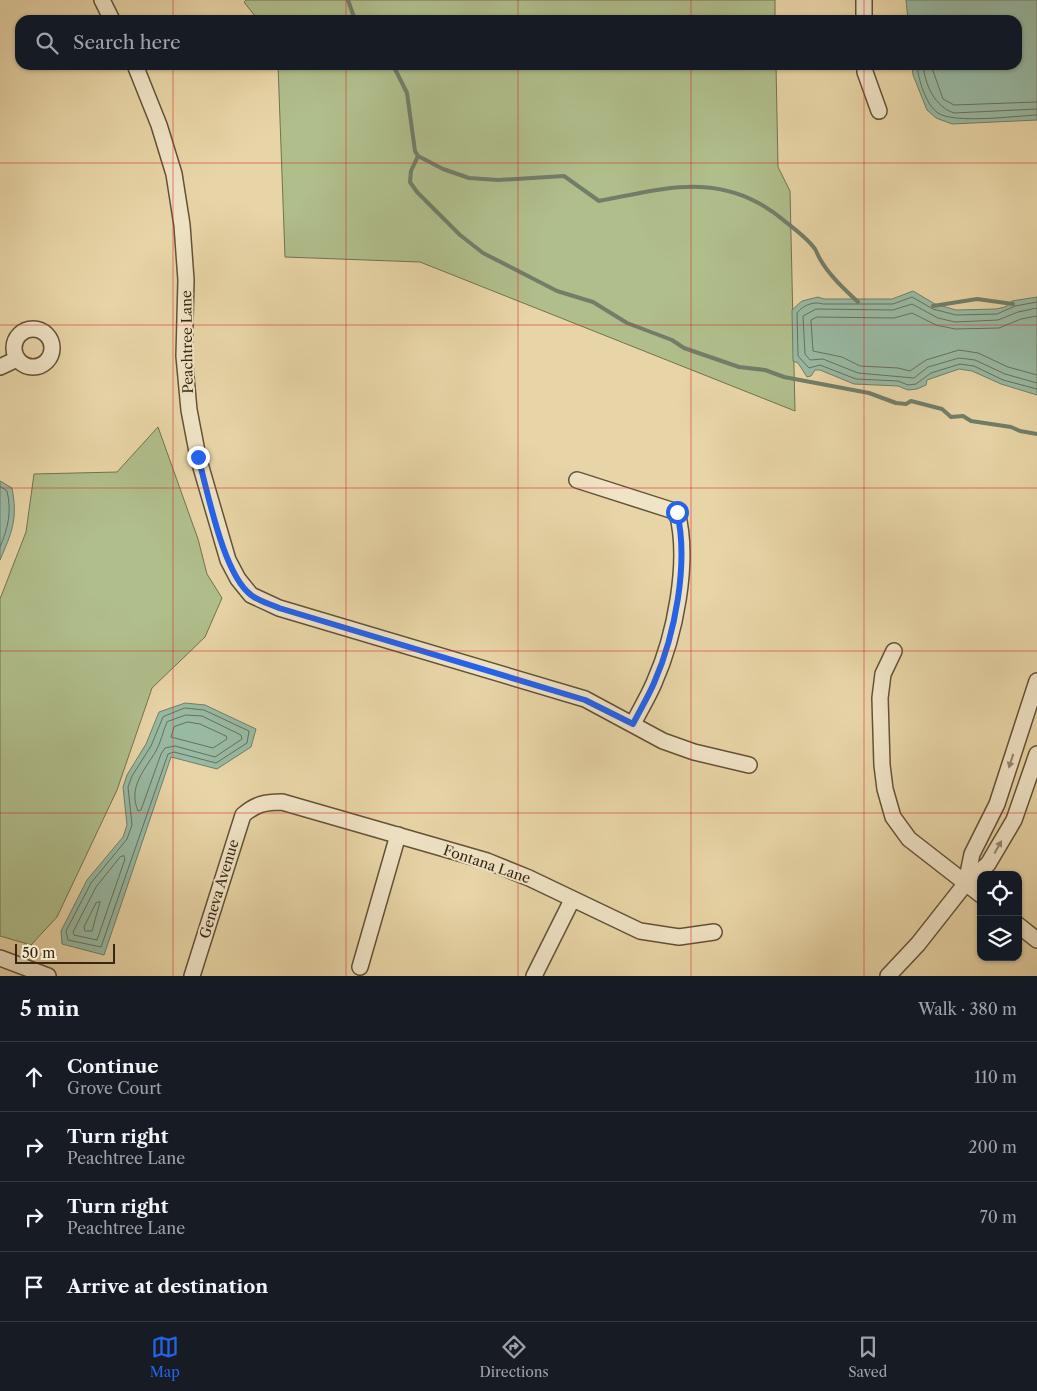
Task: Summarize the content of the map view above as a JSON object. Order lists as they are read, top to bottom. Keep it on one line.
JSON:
{"streets":{"street":["Peachtree Lane","Fontana Lane","Geneva Avenue"]},"crossings":[["Fontana Lane","Geneva Avenue"]],"scale_bar":"50 m","page":{"search":"Search here","scale":"50 m","heading":["5 min","Walk · 380 m"],"list":[["Continue","Grove Court","110 m"],["Turn right","Peachtree Lane","200 m"],["Turn right","Peachtree Lane","70 m"],"Arrive at destination"],"nav":["Map","Directions","Saved"]}}
